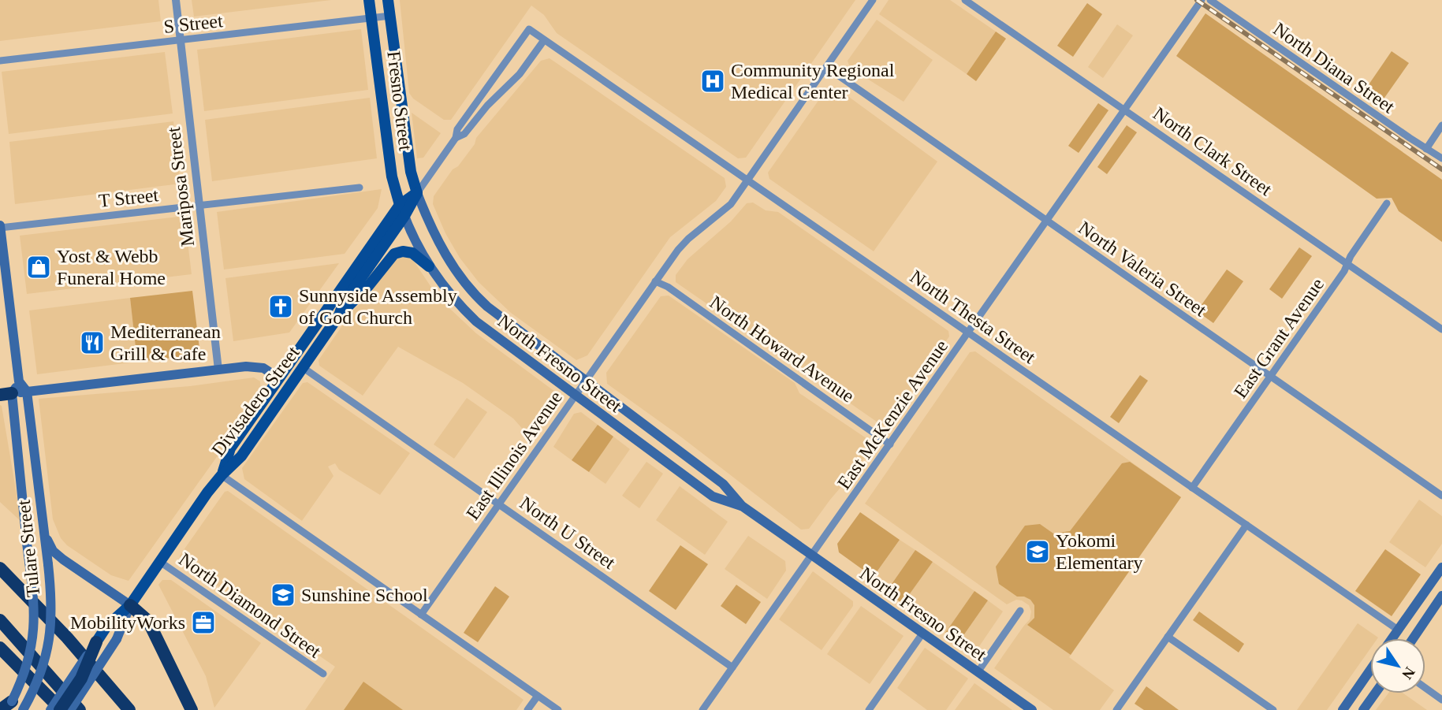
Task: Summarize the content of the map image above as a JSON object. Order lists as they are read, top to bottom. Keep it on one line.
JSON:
{"streets":{"main road":["Fresno Street","North Fresno Street","Divisadero Street","Tulare Street"],"street":["S Street","North Diana Street","North Clark Street","Mariposa Street","T Street","North Valeria Street","North Thesta Street","East Grant Avenue","North Howard Avenue","East McKenzie Avenue","East Illinois Avenue","North U Street","North Diamond Street"]},"crossings":[["S Street","Fresno Street"],["S Street","Mariposa Street"],["Fresno Street","North Fresno Street"],["Fresno Street","Divisadero Street"],["North Clark Street","East Grant Avenue"],["North Clark Street","East McKenzie Avenue"],["Mariposa Street","T Street"],["North Valeria Street","East Grant Avenue"],["North Valeria Street","East McKenzie Avenue"],["North Valeria Street","East Illinois Avenue"],["North Thesta Street","East Grant Avenue"],["North Thesta Street","East McKenzie Avenue"],["North Thesta Street","East Illinois Avenue"],["North Howard Avenue","East McKenzie Avenue"],["North Howard Avenue","East Illinois Avenue"],["North Fresno Street","Divisadero Street"],["North Fresno Street","East McKenzie Avenue"],["North Fresno Street","East Illinois Avenue"],["Divisadero Street","North U Street"],["Divisadero Street","North Diamond Street"],["East McKenzie Avenue","North U Street"],["East Illinois Avenue","North U Street"]],"places":{"hospital":["Community Regional Medical Center"],"shop":["Yost & Webb Funeral Home"],"church":["Sunnyside Assembly of God Church"],"restaurant":["Mediterranean Grill & Cafe"],"school or university":["Yokomi Elementary","Sunshine School"],"office":["MobilityWorks"]},"north":"bottom right"}
